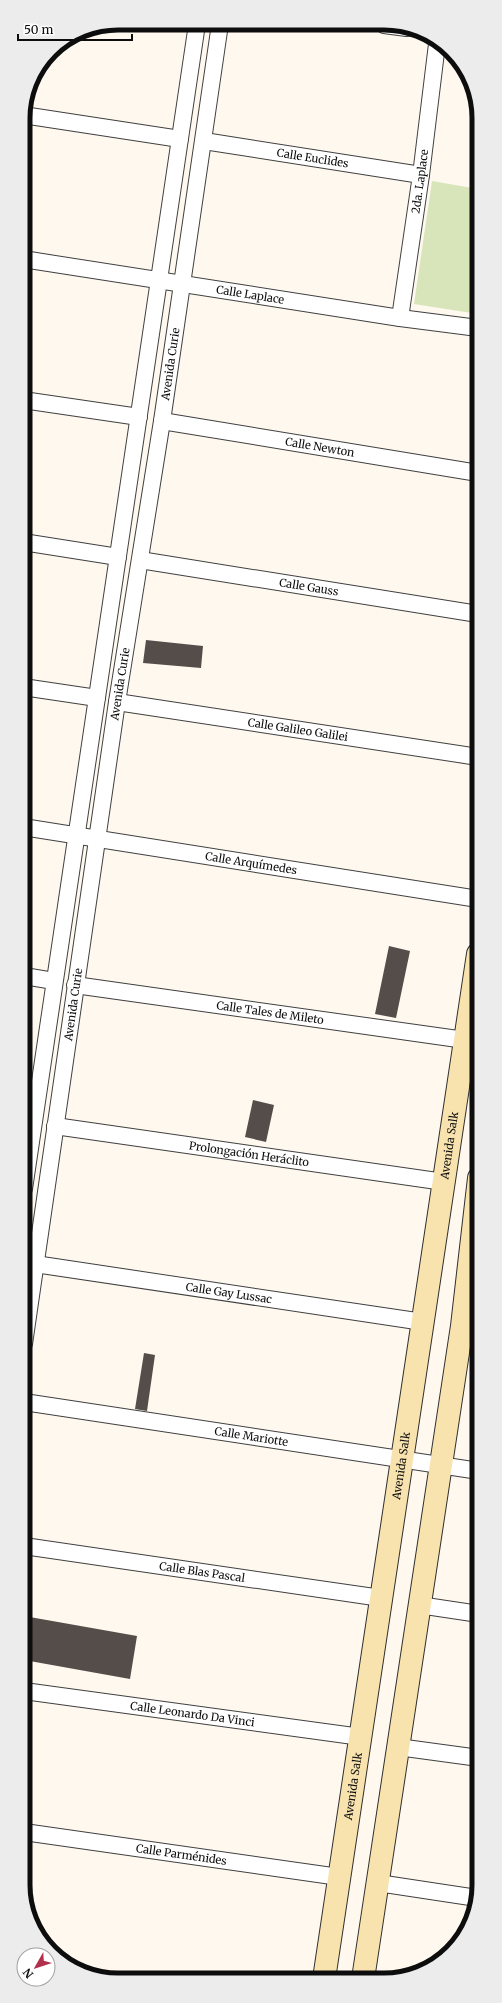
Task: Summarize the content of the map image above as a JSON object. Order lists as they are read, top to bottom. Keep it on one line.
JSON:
{"streets":{"main road":["Avenida Salk"],"street":["Calle Euclides","2da. Laplace","Calle Laplace","Avenida Curie","Calle Newton","Calle Gauss","Calle Galileo Galilei","Calle Arquímedes","Calle Tales de Mileto","Prolongación Heráclito","Calle Gay Lussac","Calle Mariotte","Calle Blas Pascal","Calle Leonardo Da Vinci","Calle Parménides"]},"crossings":[["Calle Euclides","2da. Laplace"],["Calle Euclides","Avenida Curie"],["2da. Laplace","Calle Laplace"],["Calle Laplace","Avenida Curie"],["Avenida Curie","Calle Newton"],["Avenida Curie","Calle Gauss"],["Avenida Curie","Calle Galileo Galilei"],["Avenida Curie","Calle Arquímedes"],["Avenida Curie","Calle Tales de Mileto"],["Avenida Curie","Prolongación Heráclito"],["Avenida Curie","Calle Gay Lussac"],["Calle Tales de Mileto","Avenida Salk"],["Avenida Salk","Prolongación Heráclito"],["Avenida Salk","Calle Gay Lussac"],["Avenida Salk","Calle Mariotte"],["Avenida Salk","Calle Blas Pascal"],["Avenida Salk","Calle Leonardo Da Vinci"],["Avenida Salk","Calle Parménides"]],"scale_bar":"50 m","north":"bottom left"}
